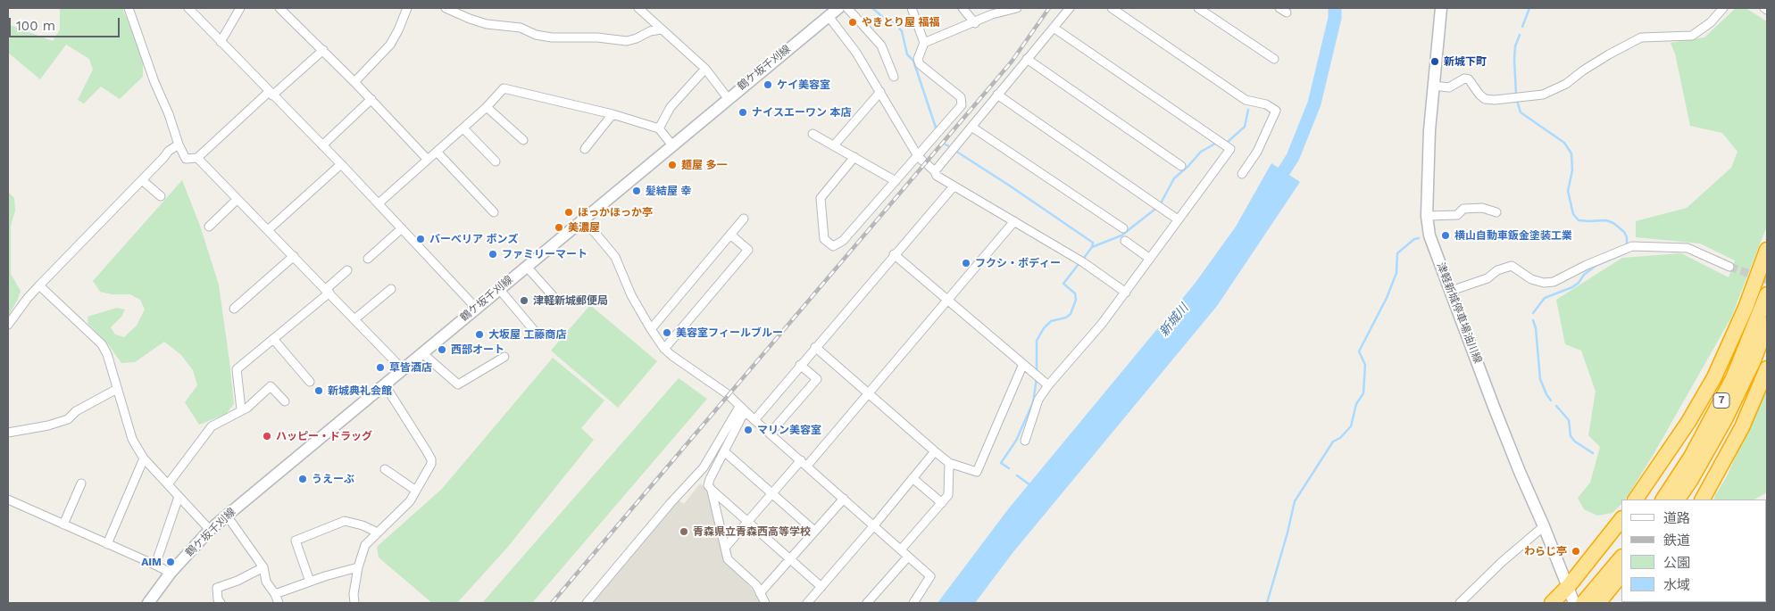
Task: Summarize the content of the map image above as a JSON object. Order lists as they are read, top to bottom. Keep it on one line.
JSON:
{"streets":{"highway":["7"],"main road":["鶴ケ坂千刈線","津軽新城停車場油川線"]},"water":["新城川"],"places":["やきとり屋 福福","新城下町","ケイ美容室","ナイスエーワン 本店","麺屋 多一","髪結屋 幸","ほっかほっか亭","美濃屋","横山自動車鈑金塗装工業","バーべリア ボンズ","ファミリーマート","フクシ・ボディー","津軽新城郵便局","美容室フィールブルー","大坂屋 工藤商店","西部オート","草皆酒店","新城典礼会館","マリン美容室","ハッピー・ドラッグ","うえーぶ","青森県立青森西高等学校","わらじ亭","AIM"],"legend":["道路","鉄道","公園","水域"],"scale_bar":"100 m"}
